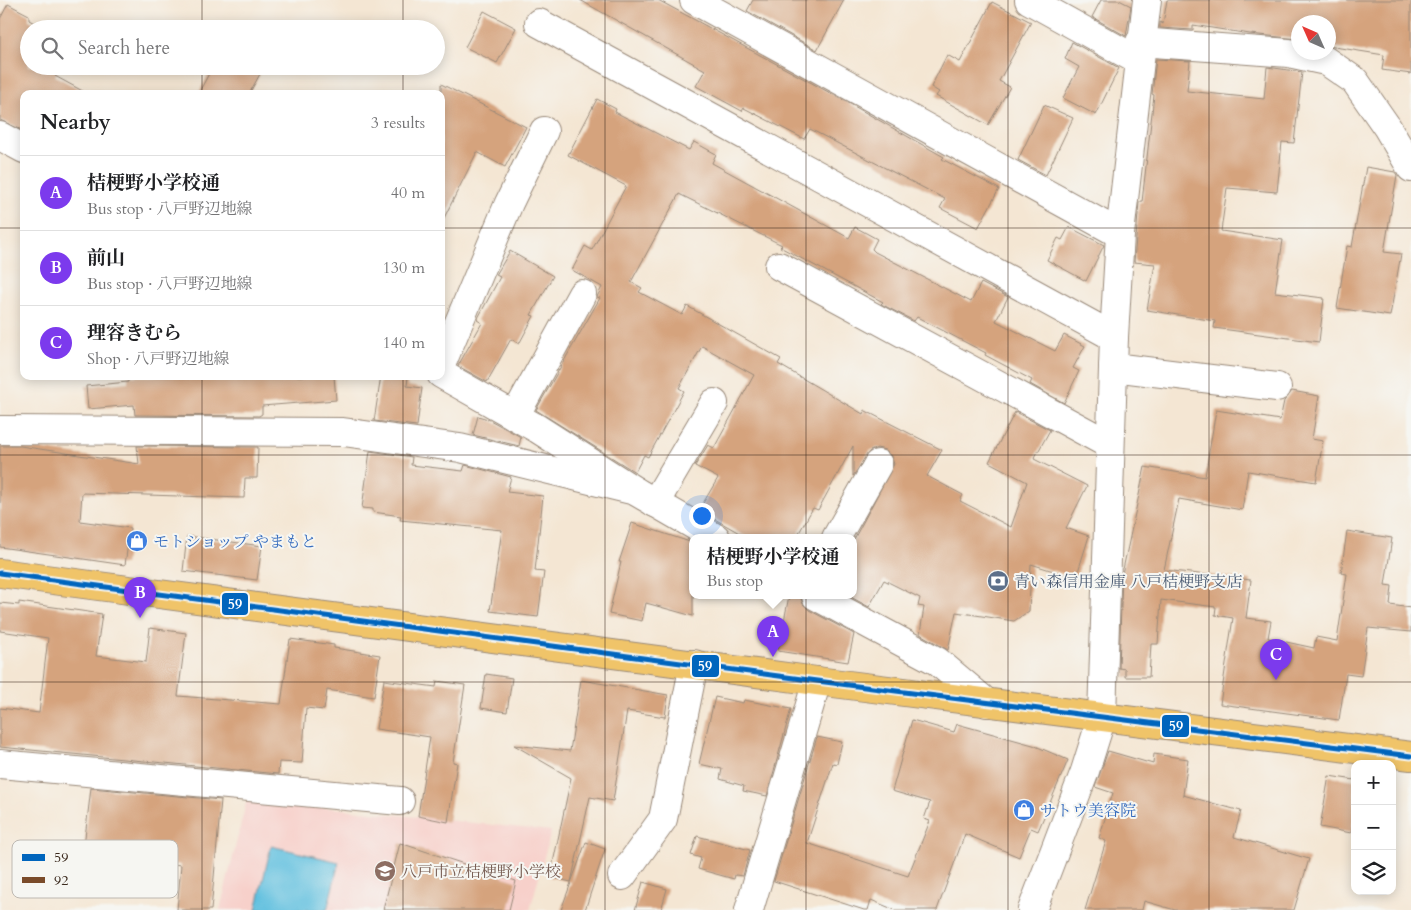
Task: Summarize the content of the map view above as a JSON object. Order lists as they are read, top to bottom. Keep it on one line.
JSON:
{"places":{"shop":["モトショップ やまもと","サトウ美容院"],"bank":["青い森信用金庫 八戸桔梗野支店"],"school or university":["八戸市立桔梗野小学校"]},"lines":["transit line 59"],"legend":["59","92"],"north":"top left","page":{"search":"Search here","heading":["Nearby","3 results"],"list":[{"mark":"A","name":"桔梗野小学校通","note":"Bus stop · 八戸野辺地線","value":"40 m"},{"mark":"B","name":"前山","note":"Bus stop · 八戸野辺地線","value":"130 m"},{"mark":"C","name":"理容きむら","note":"Shop · 八戸野辺地線","value":"140 m"}],"popup":["桔梗野小学校通","Bus stop"],"pins":["B","A","C"],"map_buttons":["+","−"]}}
